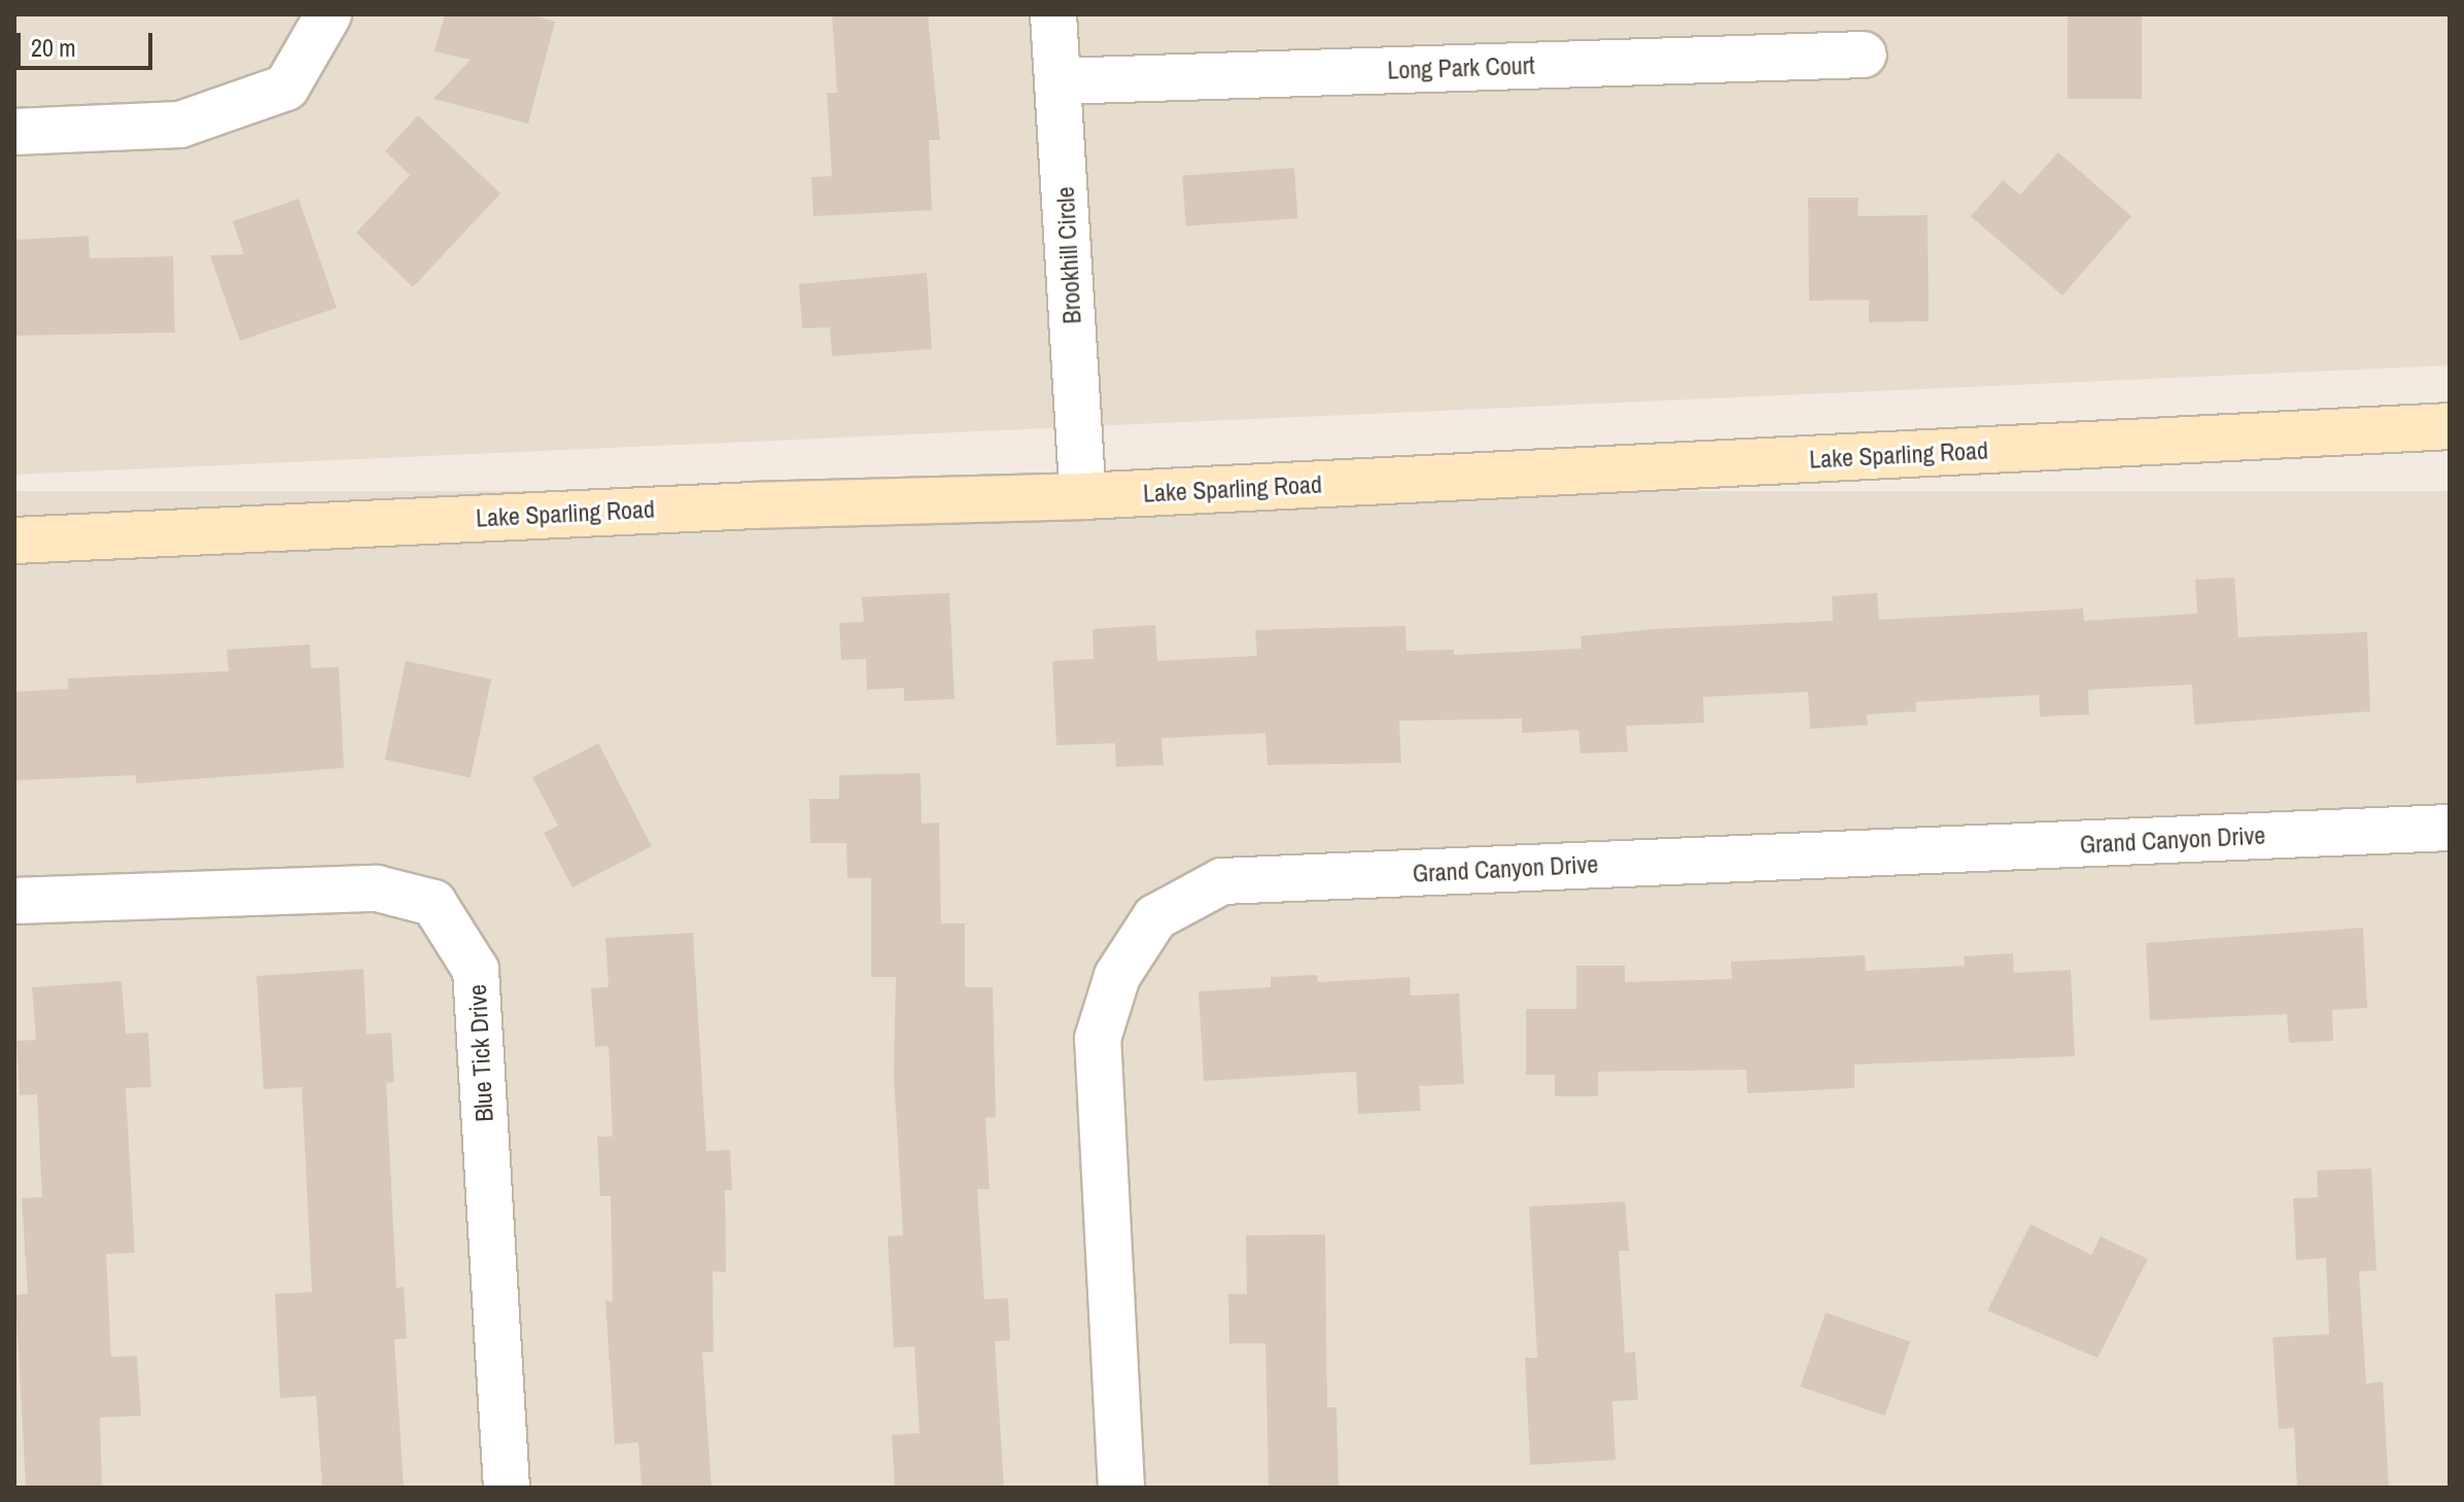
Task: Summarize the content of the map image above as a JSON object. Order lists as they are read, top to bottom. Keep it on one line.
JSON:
{"streets":{"street":["Long Park Court","Brookhill Circle","Lake Sparling Road","Grand Canyon Drive","Blue Tick Drive"]},"crossings":[["Long Park Court","Brookhill Circle"],["Brookhill Circle","Lake Sparling Road"]],"scale_bar":"20 m"}
